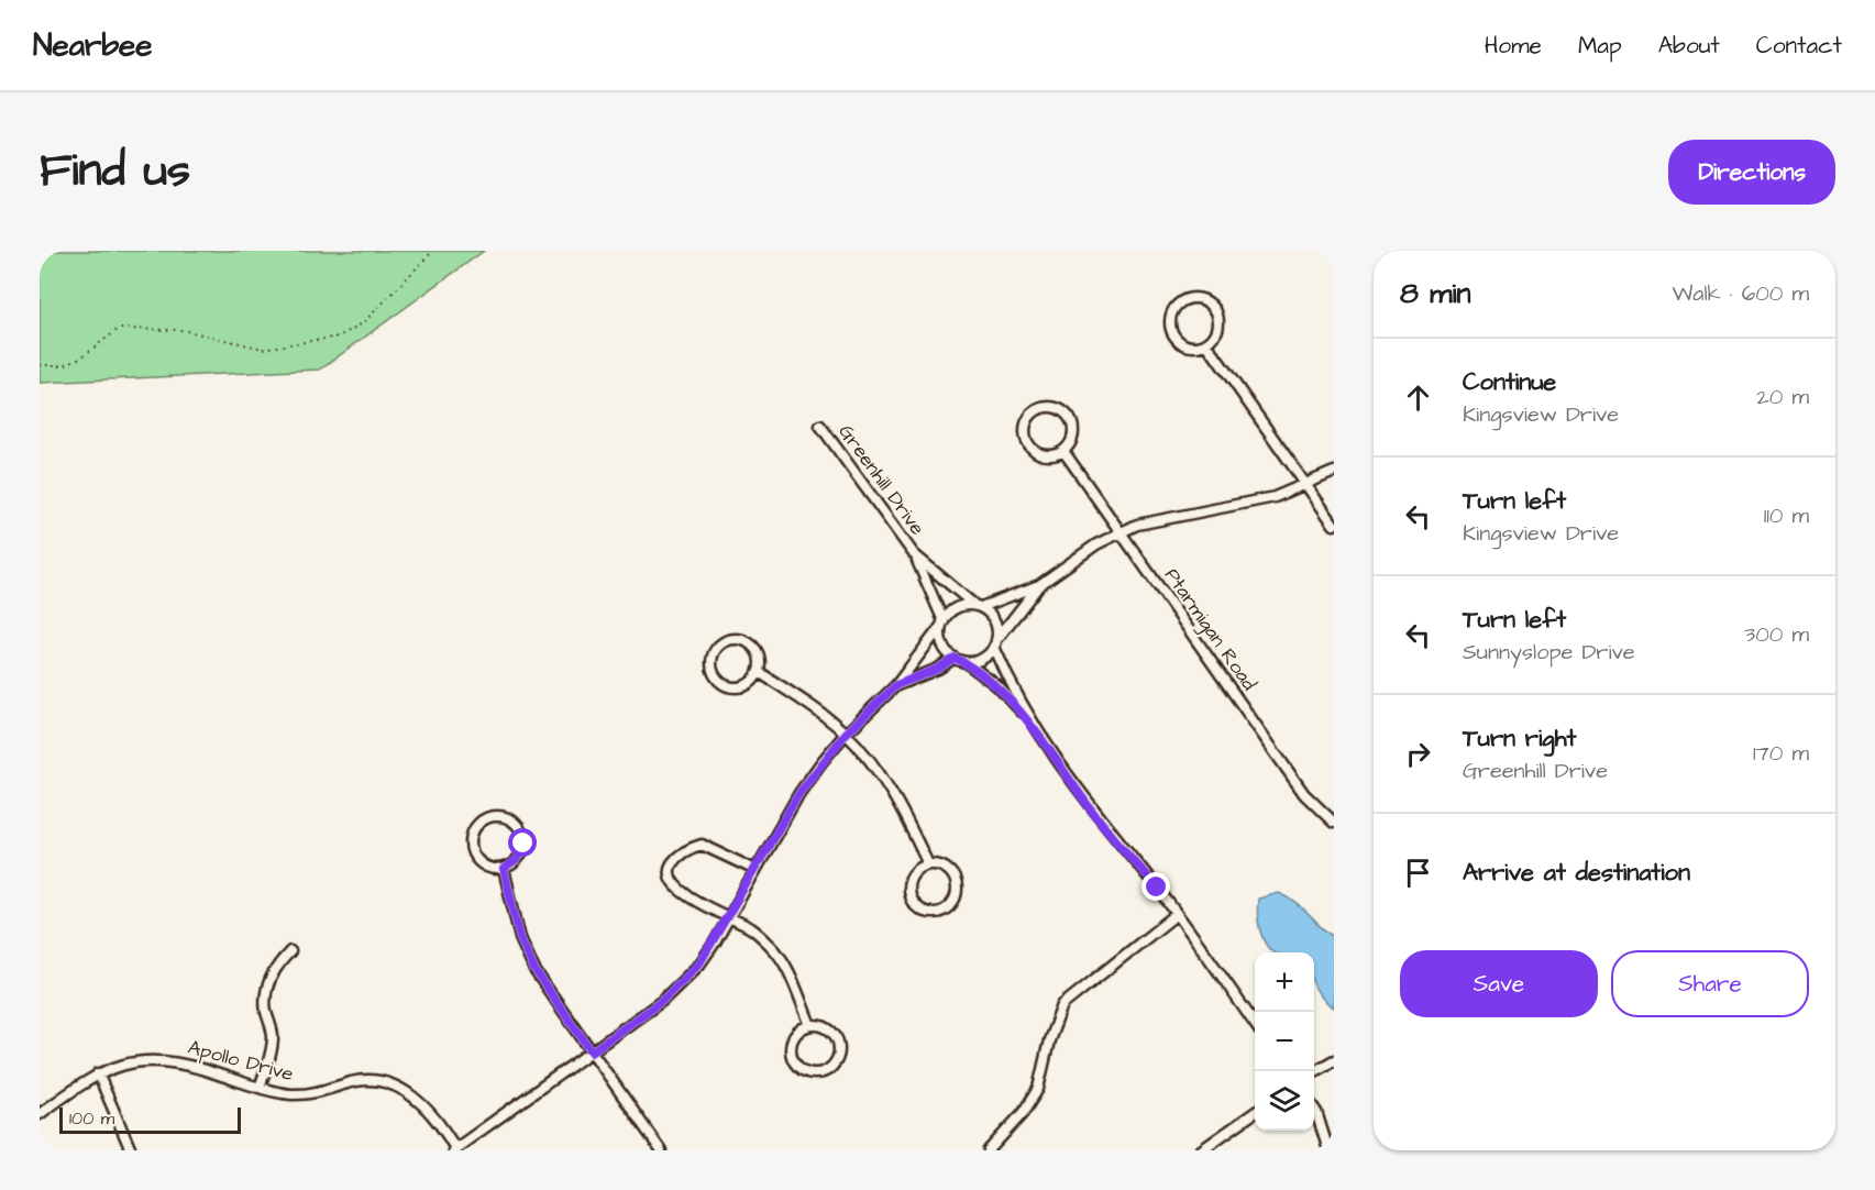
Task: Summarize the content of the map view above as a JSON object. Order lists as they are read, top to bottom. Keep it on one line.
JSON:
{"streets":{"street":["Greenhill Drive","Ptarmigan Road","Apollo Drive"]},"scale_bar":"100 m","page":{"header":"Nearbee","nav":["Home","Map","About","Contact"],"title":"Find us","buttons":["Directions",["Save","Share"]],"heading":["8 min","Walk · 600 m"],"list":[["Continue","Kingsview Drive","20 m"],["Turn left","Kingsview Drive","110 m"],["Turn left","Sunnyslope Drive","300 m"],["Turn right","Greenhill Drive","170 m"],"Arrive at destination"],"map_buttons":["+","−"],"scale":"100 m"}}
